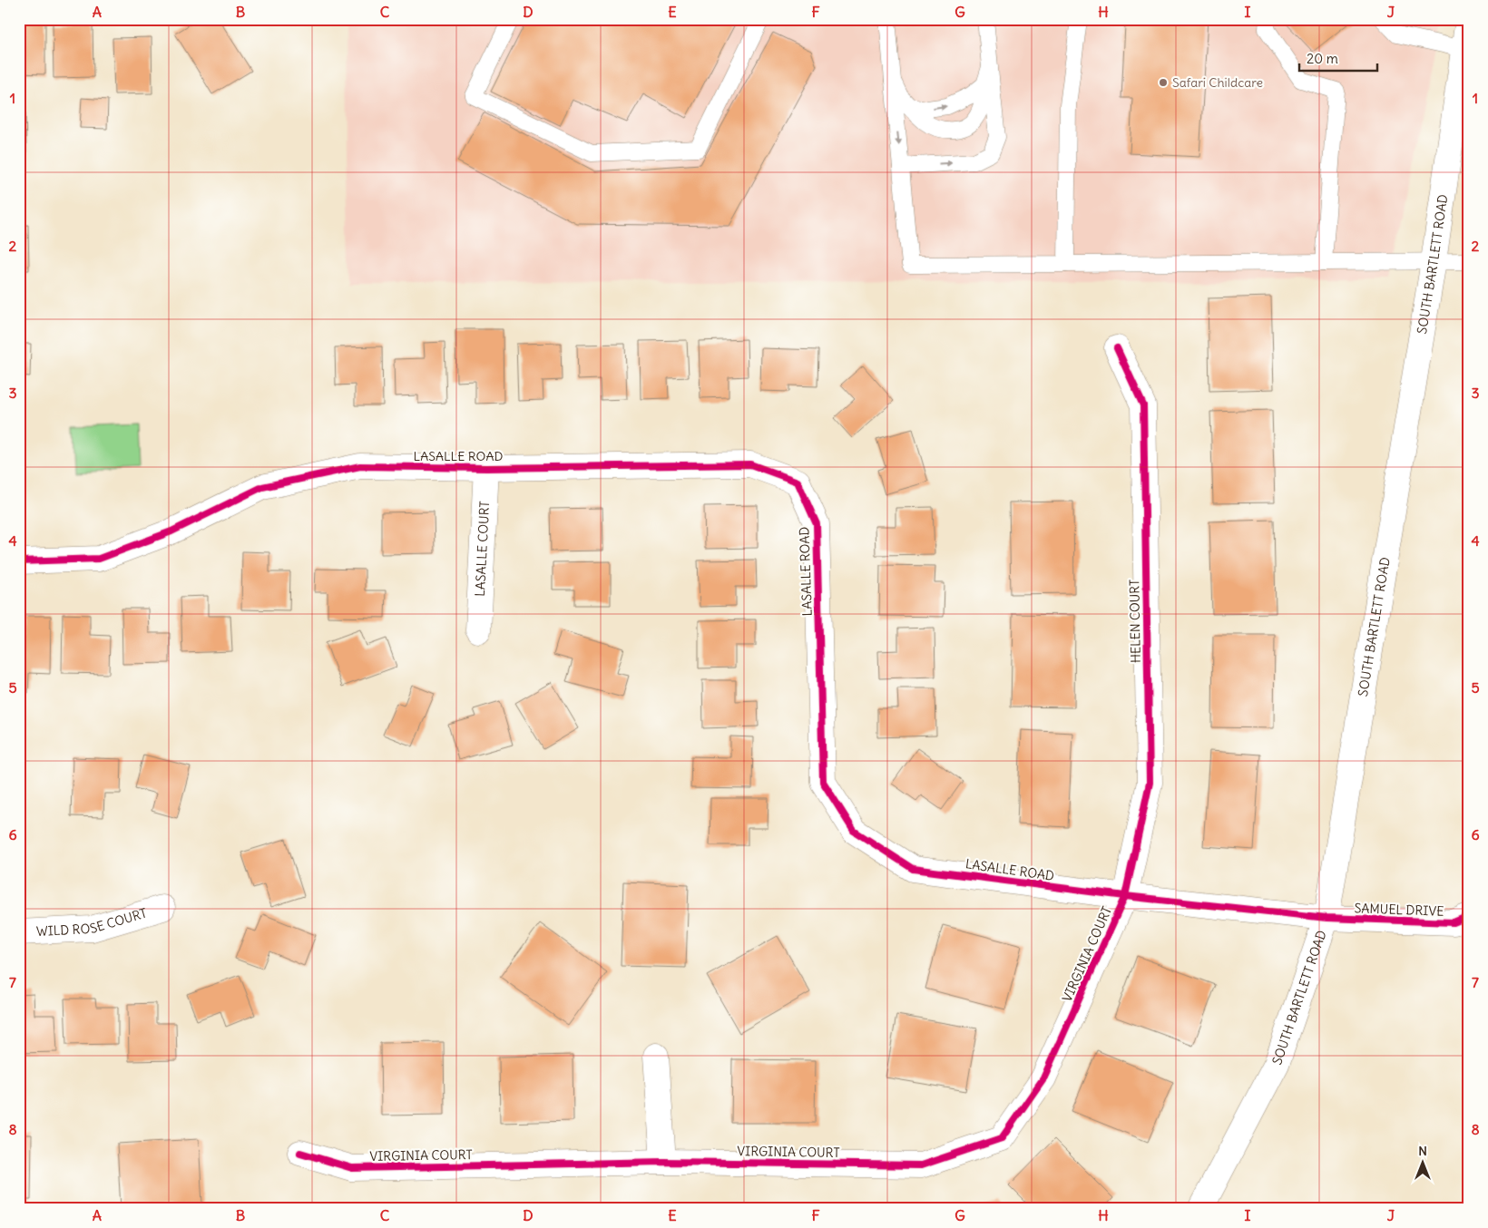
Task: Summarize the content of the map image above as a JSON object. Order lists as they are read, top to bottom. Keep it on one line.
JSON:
{"streets":{"street":["SOUTH BARTLETT ROAD","LASALLE ROAD","LASALLE COURT","HELEN COURT","SAMUEL DRIVE","WILD ROSE COURT","VIRGINIA COURT"]},"crossings":[["SOUTH BARTLETT ROAD","LASALLE ROAD"],["SOUTH BARTLETT ROAD","SAMUEL DRIVE"],["LASALLE ROAD","LASALLE COURT"],["LASALLE ROAD","HELEN COURT"],["LASALLE ROAD","SAMUEL DRIVE"],["LASALLE ROAD","VIRGINIA COURT"],["HELEN COURT","VIRGINIA COURT"]],"places":["Safari Childcare"],"scale_bar":"20 m","north":"top","grid":{"columns":["A","B","C","D","E","F","G","H","I","J"],"rows":["1","2","3","4","5","6","7","8"]}}
